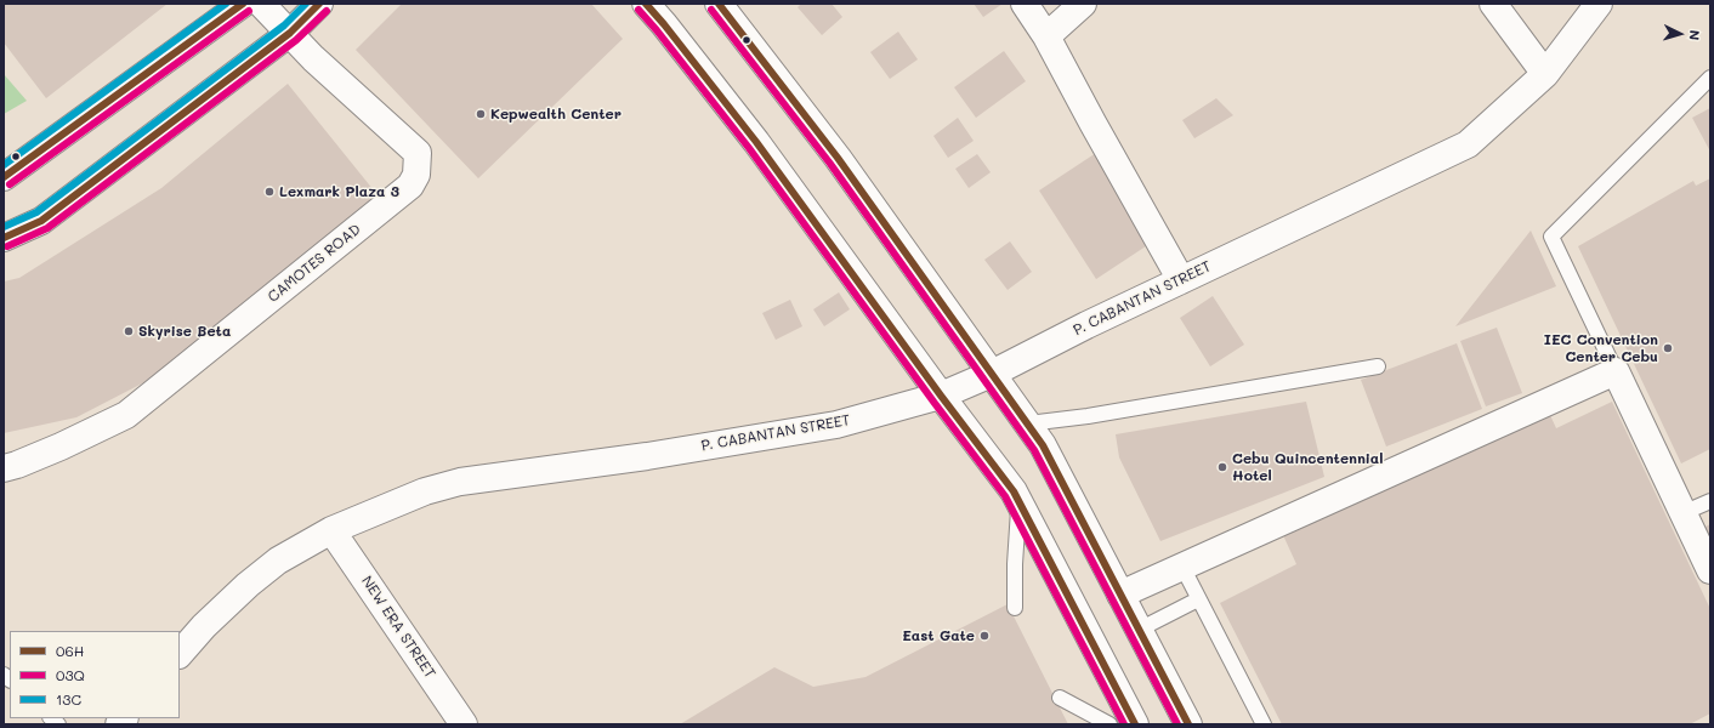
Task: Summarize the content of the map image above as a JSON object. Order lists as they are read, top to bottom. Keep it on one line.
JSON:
{"streets":{"street":["CAMOTES ROAD","P. CABANTAN STREET","NEW ERA STREET"]},"crossings":[["P. CABANTAN STREET","NEW ERA STREET"]],"places":["Kepwealth Center","Lexmark Plaza 3","Skyrise Beta","IEC Convention Center Cebu","Cebu Quincentennial Hotel","East Gate"],"lines":["transit line 06H","transit line 13C","transit line 03Q"],"legend":["06H","03Q","13C"],"north":"right"}
